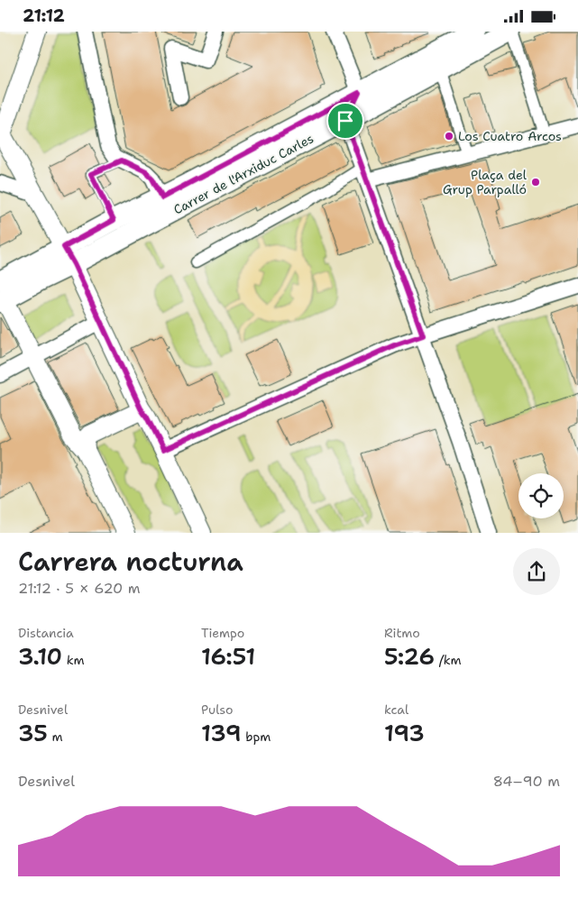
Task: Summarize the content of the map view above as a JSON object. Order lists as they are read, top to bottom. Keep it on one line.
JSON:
{"streets":{"main road":["Carrer de l'Arxiduc Carles"]},"places":["Los Cuatro Arcos","Plaça del Grup Parpalló"],"page":{"status":"21:12","heading":["Carrera nocturna","21:12 · 5 × 620 m"],"stats":[["Distancia","3.10 km"],["Tiempo","16:51"],["Ritmo","5:26 /km"],["Desnivel","35 m"],["Pulso","139 bpm"],["kcal","193"]],"chart":["Desnivel","84–90 m"]}}
